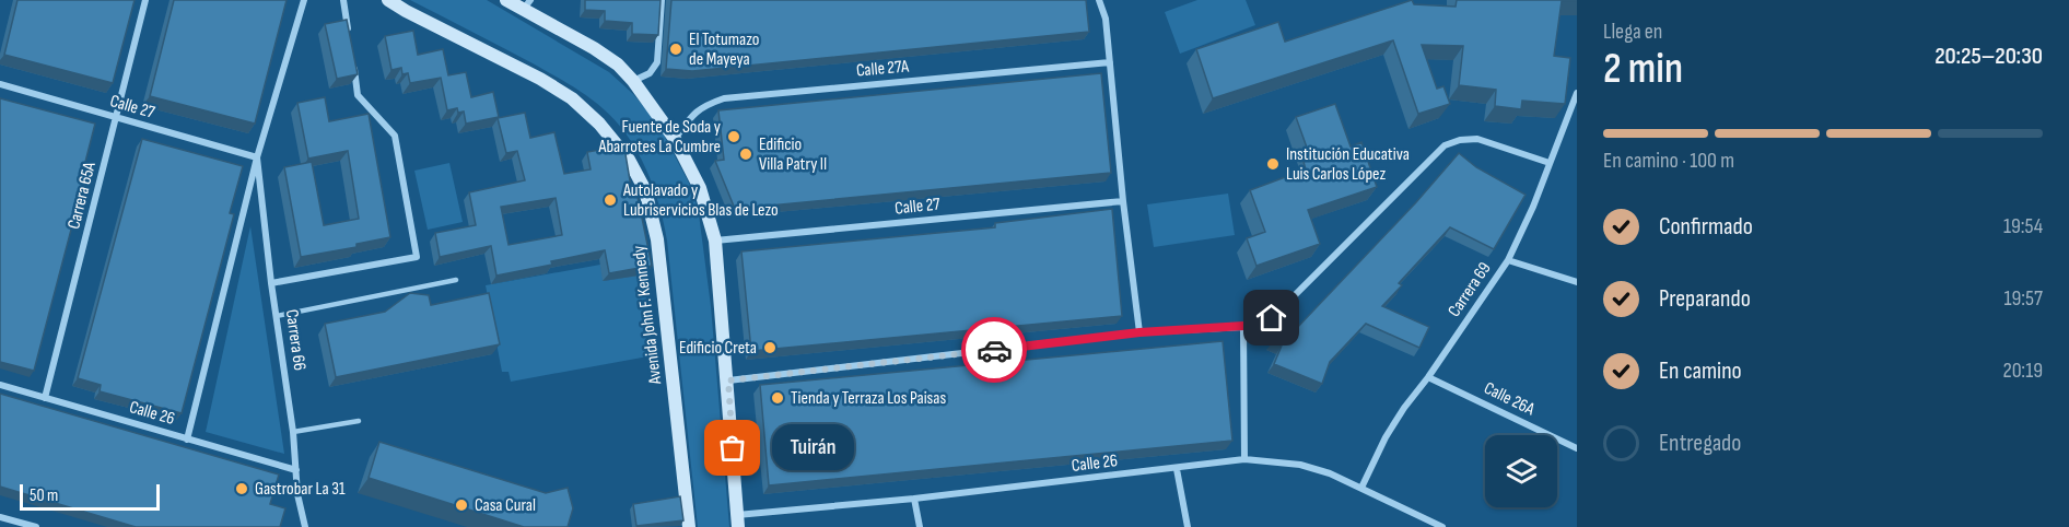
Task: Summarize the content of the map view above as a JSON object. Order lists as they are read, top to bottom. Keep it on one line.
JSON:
{"streets":{"street":["Calle 27A","Calle 27","Carrera 65A","Carrera 69","Avenida John F. Kennedy","Carrera 66","Calle 26A","Calle 26"]},"crossings":[["Calle 27","Carrera 65A"],["Calle 27","Carrera 66"],["Carrera 65A","Calle 26"],["Carrera 69","Calle 26A"],["Carrera 69","Calle 26"],["Carrera 66","Calle 26"]],"places":["El Totumazo de Mayeya","Fuente de Soda y Abarrotes La Cumbre","Edificio Villa Patry II","Institución Educativa Luis Carlos López","Autolavado y Lubriservicios Blas de Lezo","Edificio Creta","Tienda y Terraza Los Paisas","Tuirán","Gastrobar La 31","Casa Cural"],"scale_bar":"50 m","page":{"heading":["2 min","Llega en","20:25–20:30"],"bar":"En camino · 100 m","list":[["Confirmado","19:54"],["Preparando","19:57"],["En camino","20:19"],"Entregado"],"bubble":"Tuirán","scale":"50 m"}}
